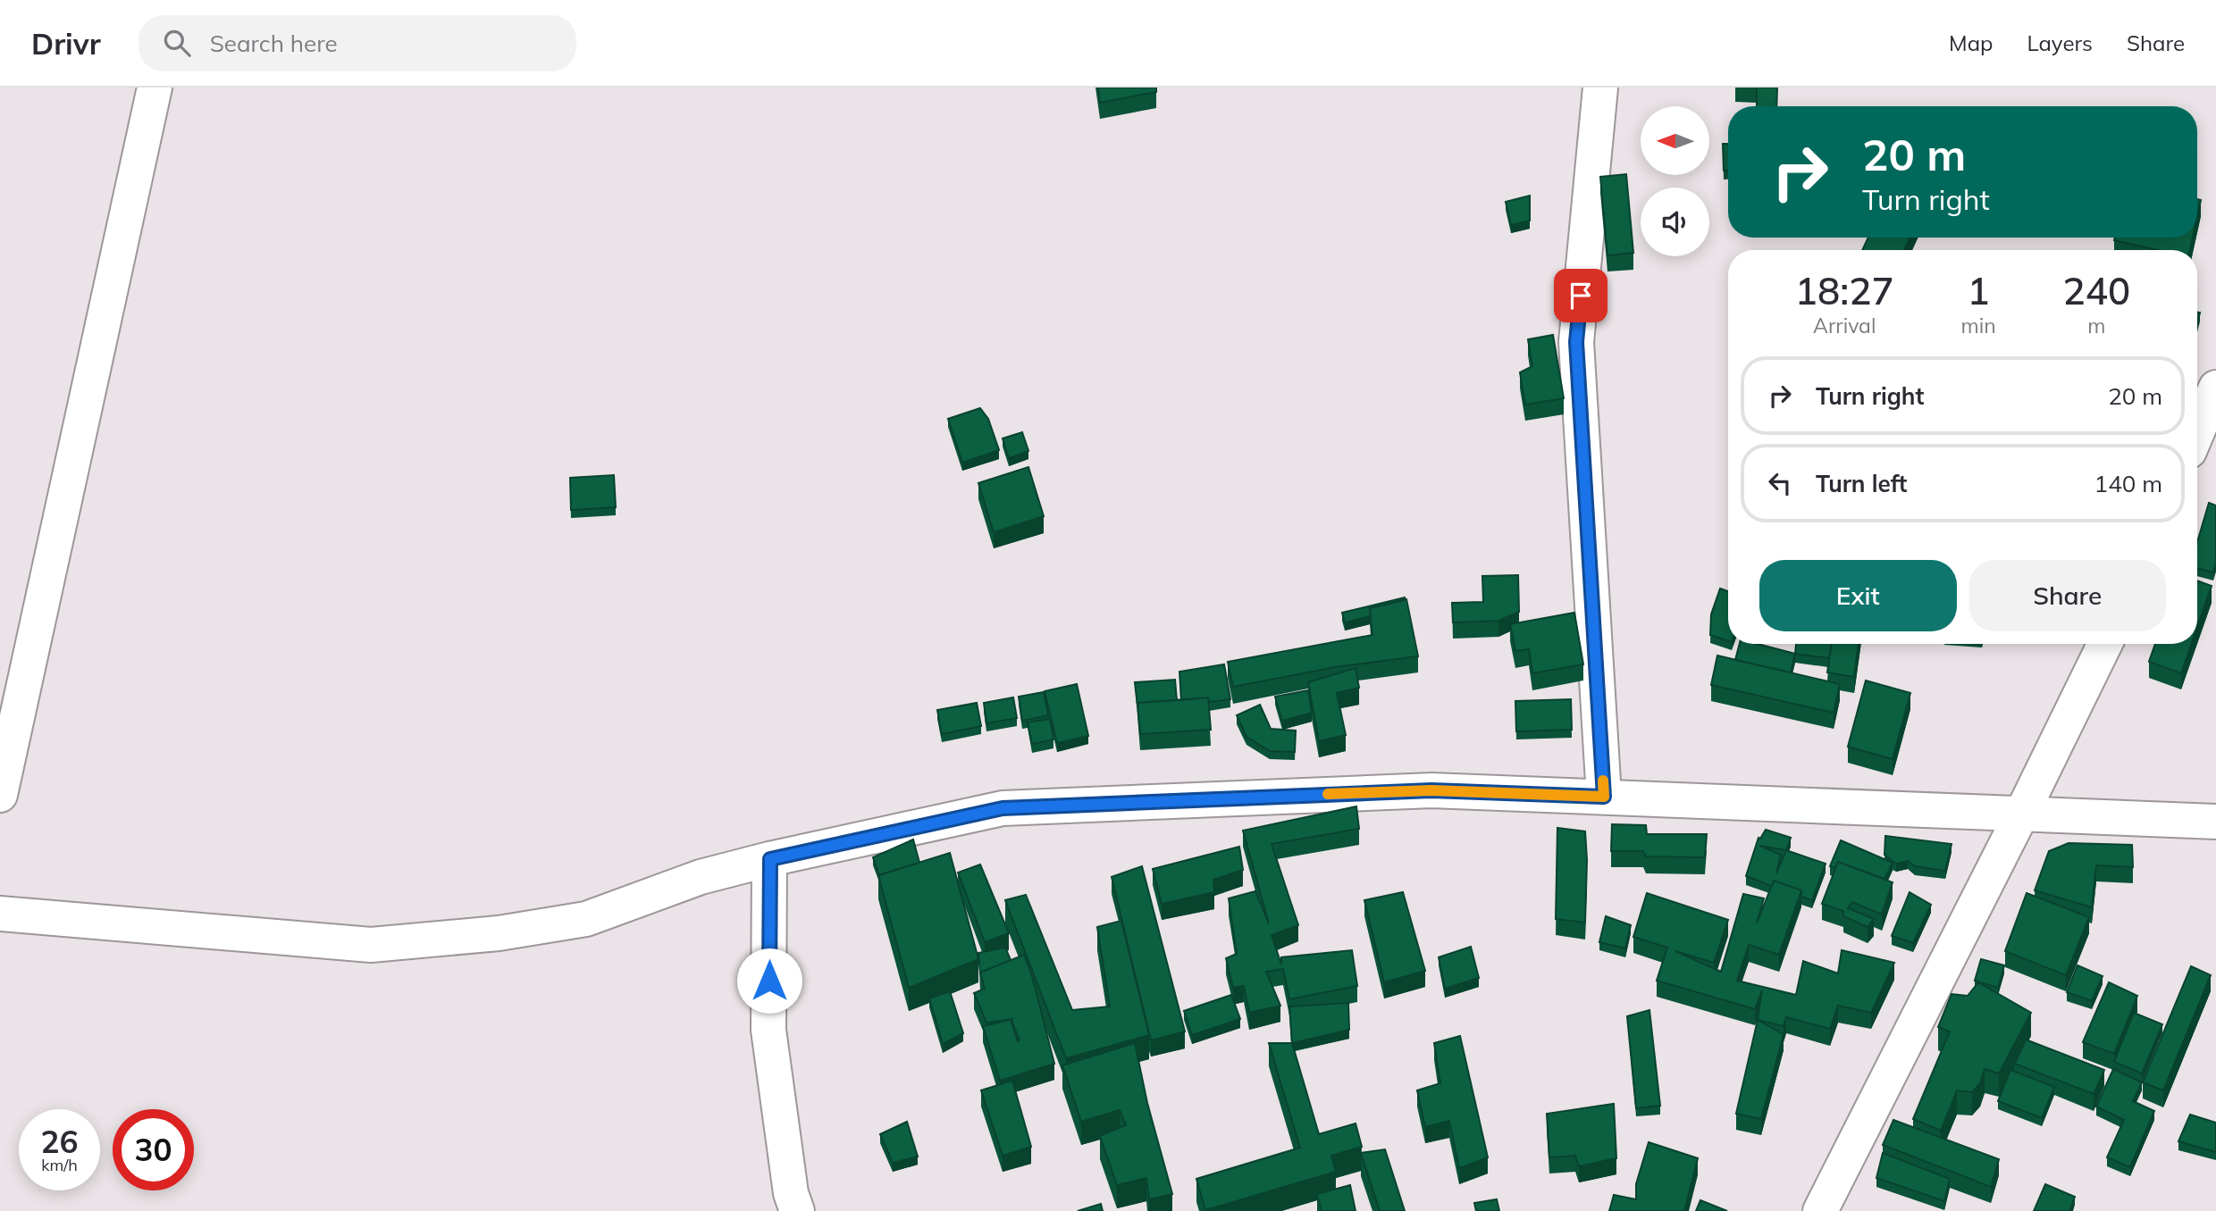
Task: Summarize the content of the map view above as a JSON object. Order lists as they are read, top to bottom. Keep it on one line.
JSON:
{"north":"left","page":{"header":"Drivr","search":"Search here","nav":["Map","Layers","Share"],"turn":["20 m","Turn right"],"eta":["18:27","Arrival","1","min","240","m"],"list":[{"name":"Turn right","value":"20 m"},{"name":"Turn left","value":"140 m"}],"buttons":["Exit","Share"],"speed":"26 km/h","limit":"30"}}
